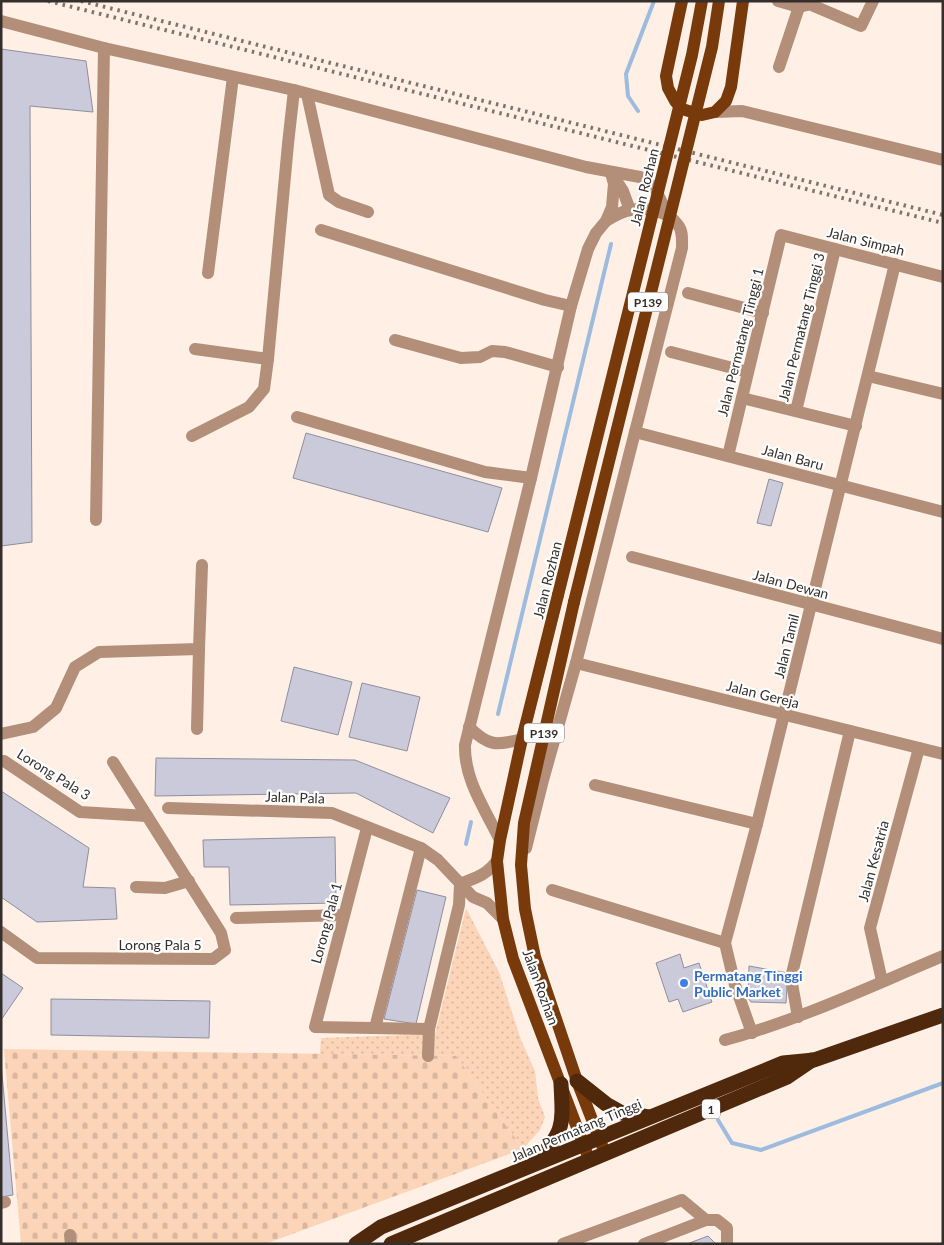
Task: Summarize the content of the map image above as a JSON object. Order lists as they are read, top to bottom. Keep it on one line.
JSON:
{"streets":{"highway":["1","Jalan Permatang Tinggi"],"main road":["Jalan Rozhan","P139"],"street":["Jalan Simpah","Jalan Permatang Tinggi 3","Jalan Permatang Tinggi 1","Jalan Baru","Jalan Dewan","Jalan Tamil","Jalan Gereja","Lorong Pala 3","Jalan Pala","Jalan Kesatria","Lorong Pala 1","Lorong Pala 5"]},"crossings":[["Jalan Rozhan","Jalan Pala"],["Jalan Rozhan","Jalan Permatang Tinggi"],["Jalan Simpah","Jalan Permatang Tinggi 3"],["Jalan Simpah","Jalan Permatang Tinggi 1"],["Jalan Simpah","Jalan Tamil"],["Jalan Permatang Tinggi 1","Jalan Baru"],["Jalan Baru","Jalan Tamil"],["Jalan Dewan","Jalan Tamil"],["Jalan Tamil","Jalan Gereja"],["Jalan Gereja","Jalan Kesatria"],["Lorong Pala 3","Lorong Pala 5"],["Jalan Pala","Lorong Pala 1"]],"places":["Permatang Tinggi Public Market"]}
